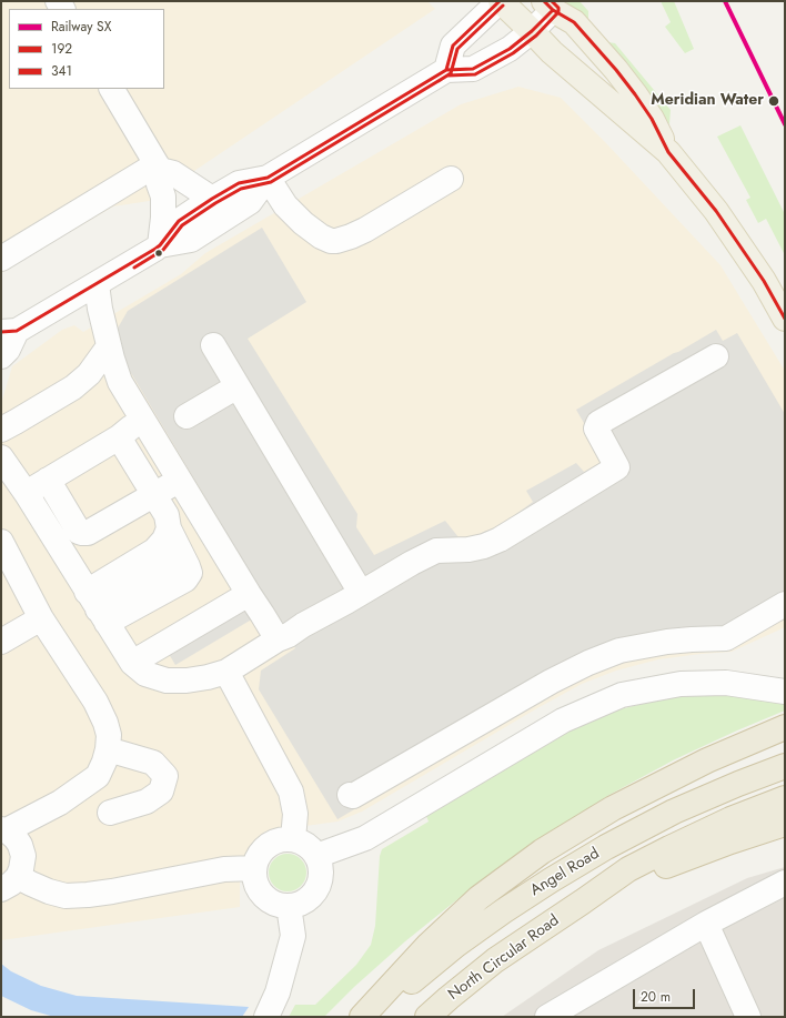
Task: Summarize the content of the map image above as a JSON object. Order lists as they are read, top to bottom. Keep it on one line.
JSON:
{"streets":{"highway":["Angel Road","North Circular Road"]},"crossings":[["Angel Road","North Circular Road"]],"places":["Meridian Water"],"lines":["rail line SX","transit line 192","transit line 341"],"legend":["Railway SX","192","341"],"scale_bar":"20 m"}
